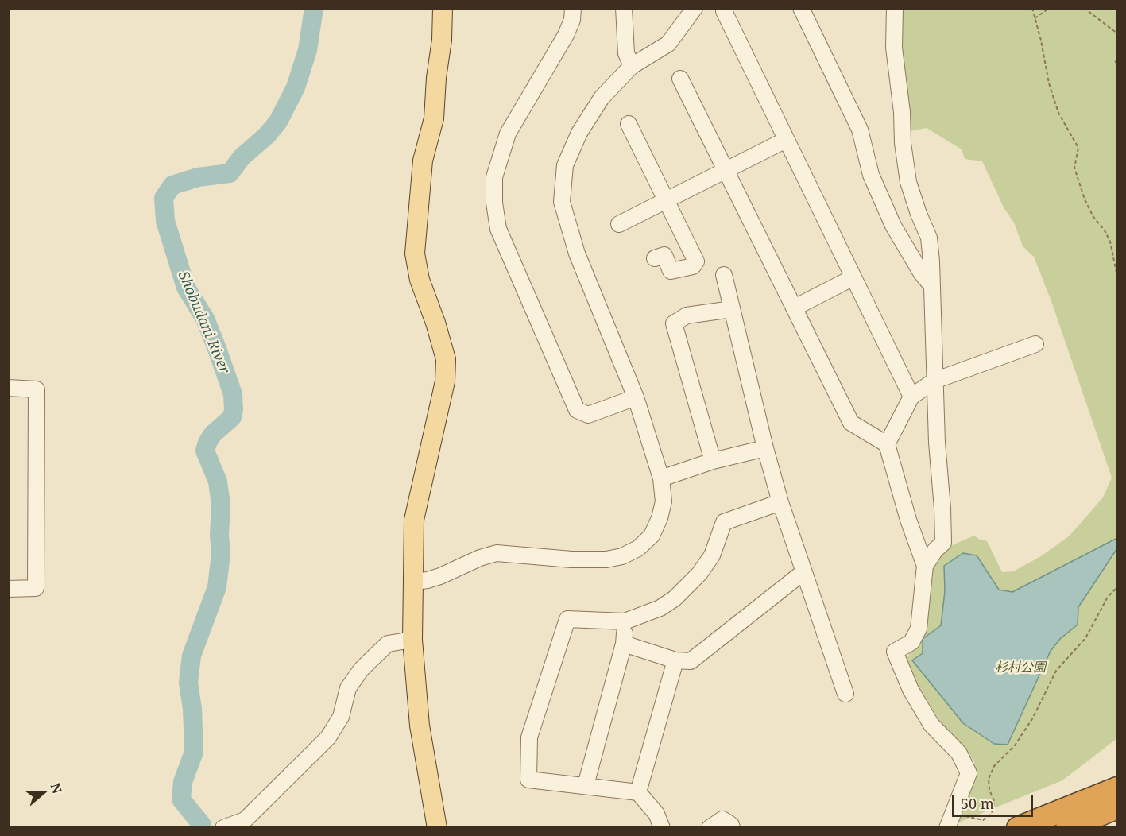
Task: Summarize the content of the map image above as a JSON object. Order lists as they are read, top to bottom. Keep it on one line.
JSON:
{"water":["Shobudani River"],"parks":["杉村公園"],"scale_bar":"50 m","north":"right"}
